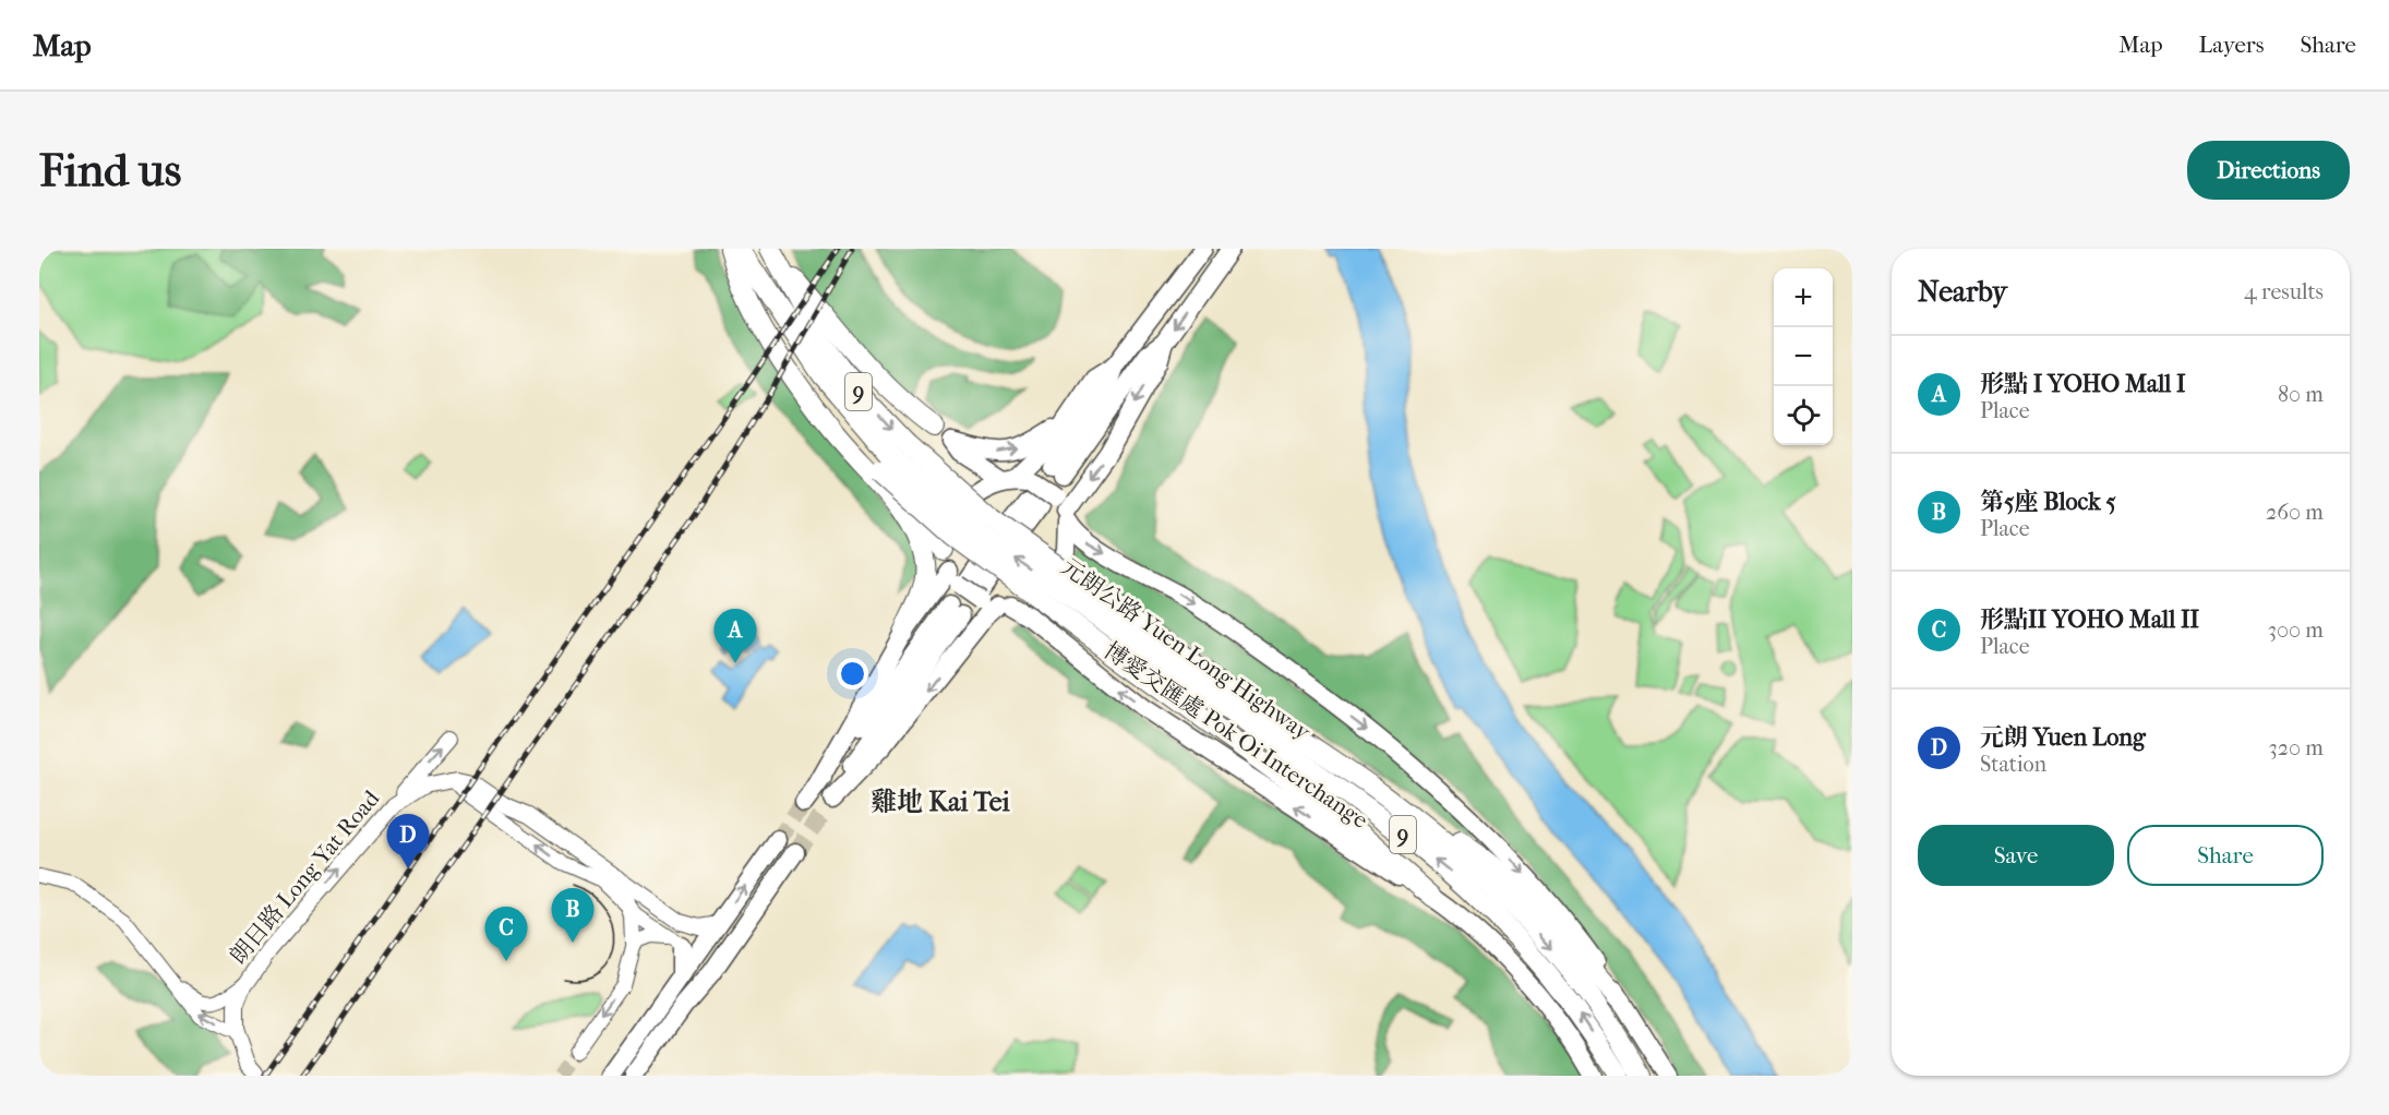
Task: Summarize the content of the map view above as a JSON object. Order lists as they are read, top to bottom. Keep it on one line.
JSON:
{"streets":{"highway":["9","元朗公路 Yuen Long Highway"],"main road":["博愛交匯處 Pok Oi Interchange","朗日路 Long Yat Road"]},"districts":["雞地 Kai Tei"],"page":{"header":"Map","nav":["Map","Layers","Share"],"buttons":["Directions",["Save","Share"]],"title":"Find us","heading":["Nearby","4 results"],"map_buttons":["+","−"],"list":[{"mark":"A","name":"形點 I YOHO Mall I","note":"Place","value":"80 m"},{"mark":"B","name":"第5座 Block 5","note":"Place","value":"260 m"},{"mark":"C","name":"形點II YOHO Mall II","note":"Place","value":"300 m"},{"mark":"D","name":"元朗 Yuen Long","note":"Station","value":"320 m"}],"pins":["A","D","B","C"]}}
